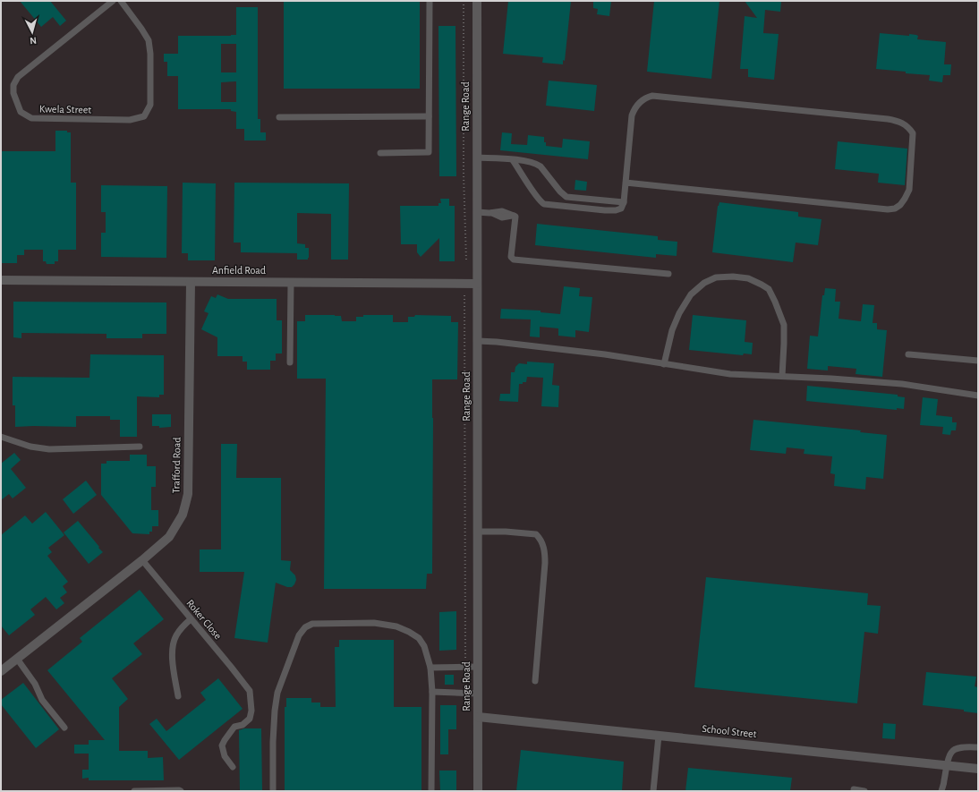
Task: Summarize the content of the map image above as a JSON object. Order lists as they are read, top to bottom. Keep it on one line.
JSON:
{"streets":{"street":["Range Road","Anfield Road","Trafford Road","School Street"],"lane":["Kwela Street","Roker Close"]},"crossings":[["Range Road","Anfield Road"],["Range Road","School Street"],["Anfield Road","Trafford Road"],["Trafford Road","Roker Close"]],"north":"bottom"}
